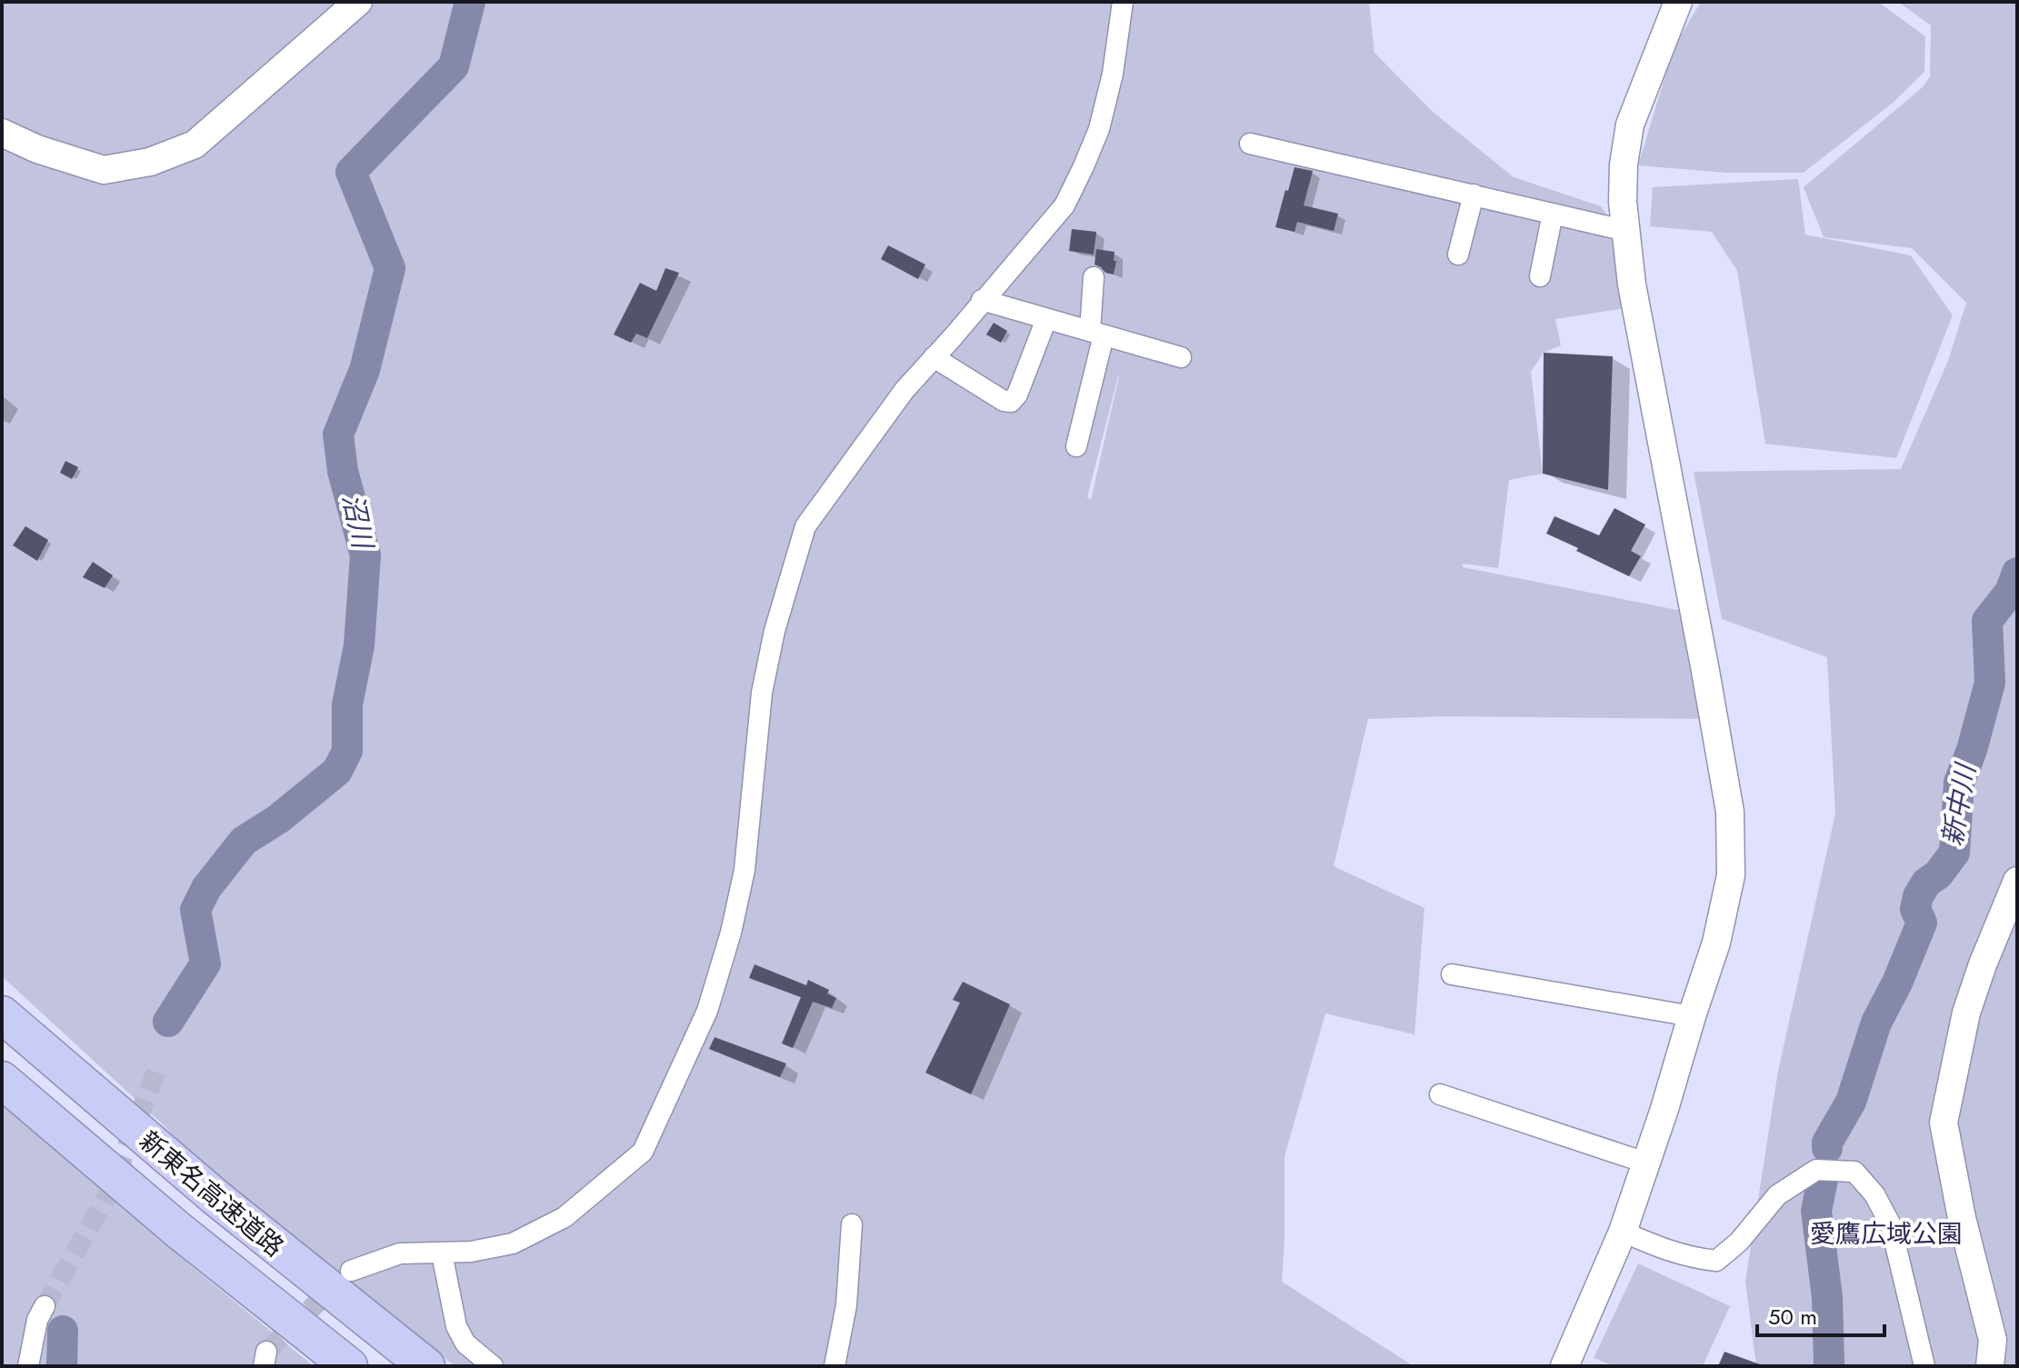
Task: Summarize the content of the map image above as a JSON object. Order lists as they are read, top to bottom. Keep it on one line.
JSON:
{"streets":{"highway":["新東名高速道路"]},"water":["沼川","新中川"],"parks":["愛鷹広域公園"],"scale_bar":"50 m"}
